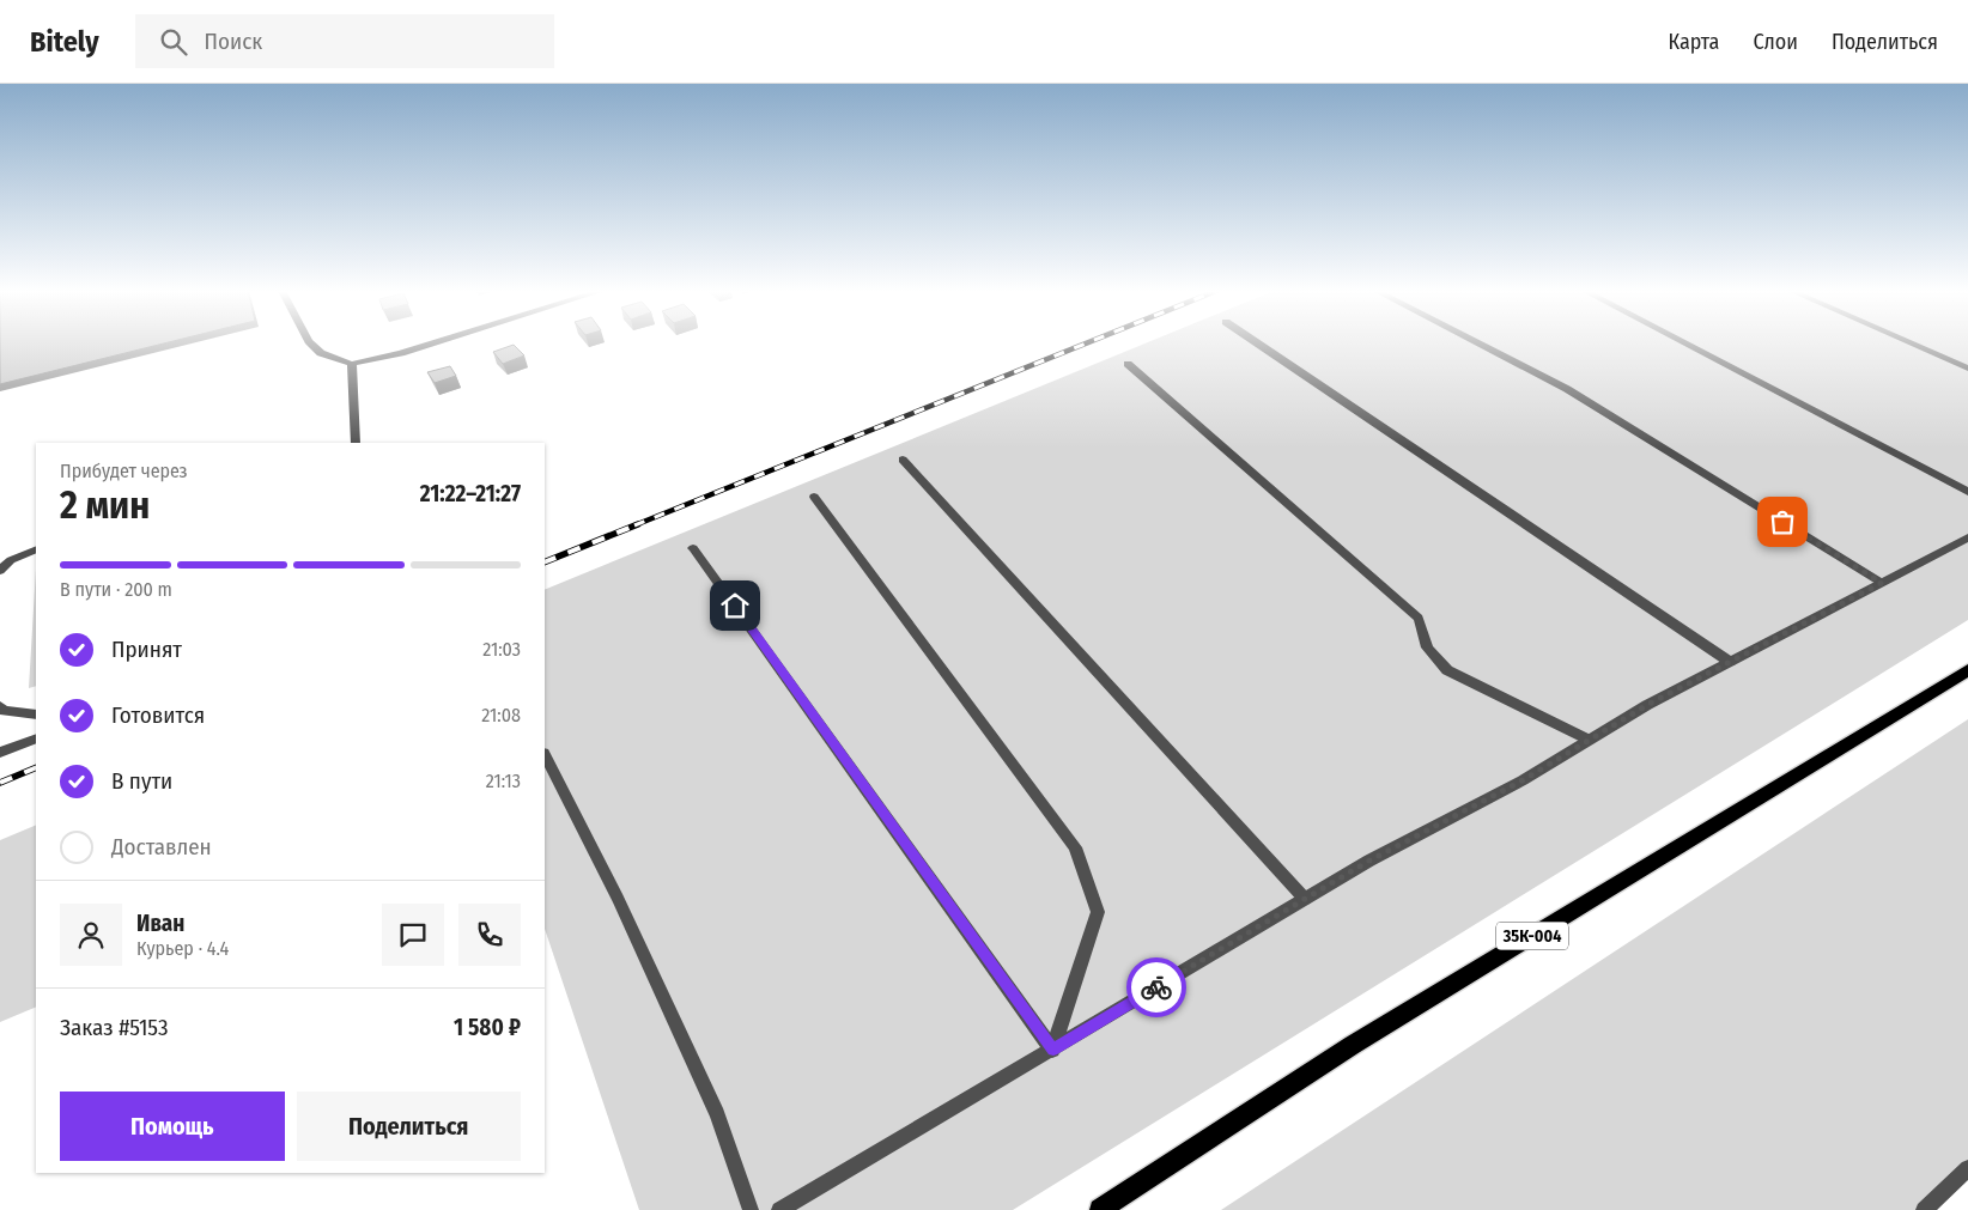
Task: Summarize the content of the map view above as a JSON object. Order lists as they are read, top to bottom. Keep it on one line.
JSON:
{"streets":{"main road":["35К-004"]},"page":{"header":"Bitely","search":"Поиск","nav":["Карта","Слои","Поделиться"],"heading":["2 мин","Прибудет через","21:22–21:27"],"panel":["Иван","Курьер · 4.4","Заказ #5153","1 580 ₽"],"bar":"В пути · 200 m","list":[["Принят","21:03"],["Готовится","21:08"],["В пути","21:13"],"Доставлен"],"buttons":["Помощь","Поделиться"]}}
